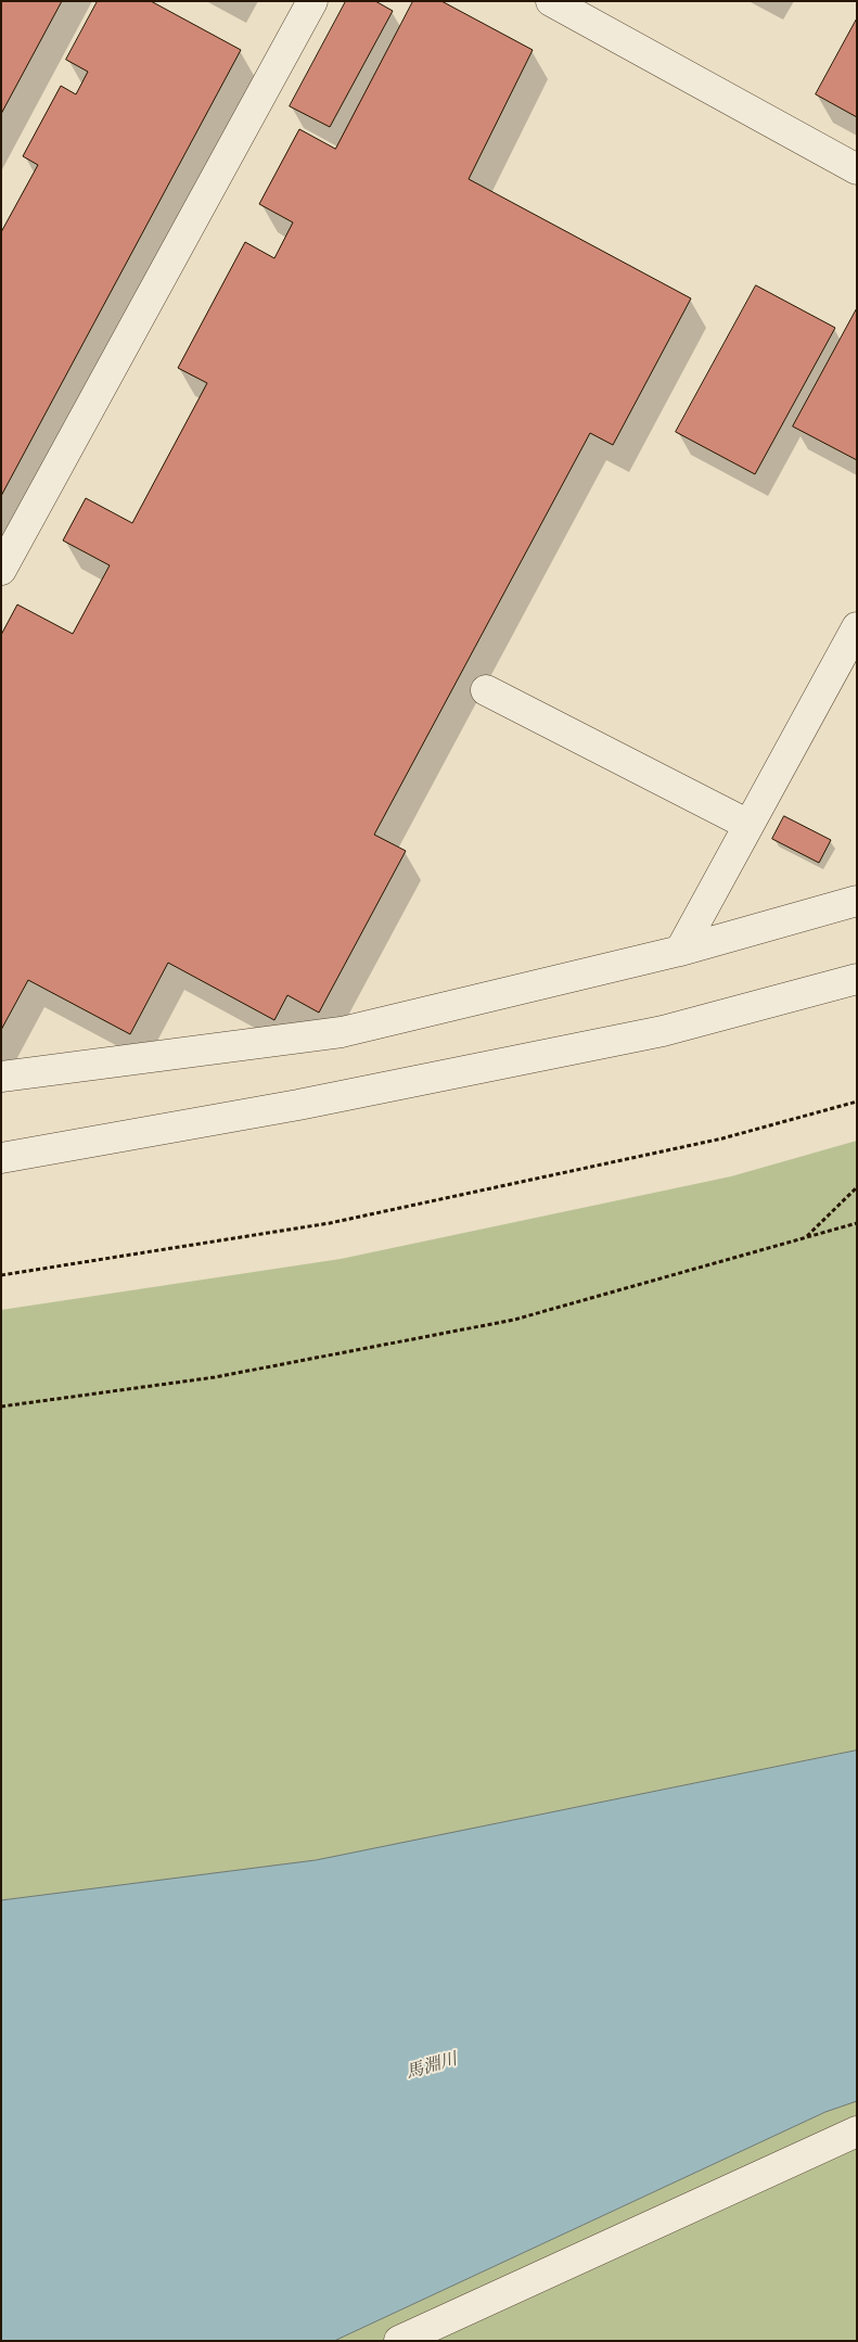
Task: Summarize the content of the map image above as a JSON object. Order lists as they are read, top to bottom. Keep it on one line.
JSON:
{"water":["馬淵川"]}
